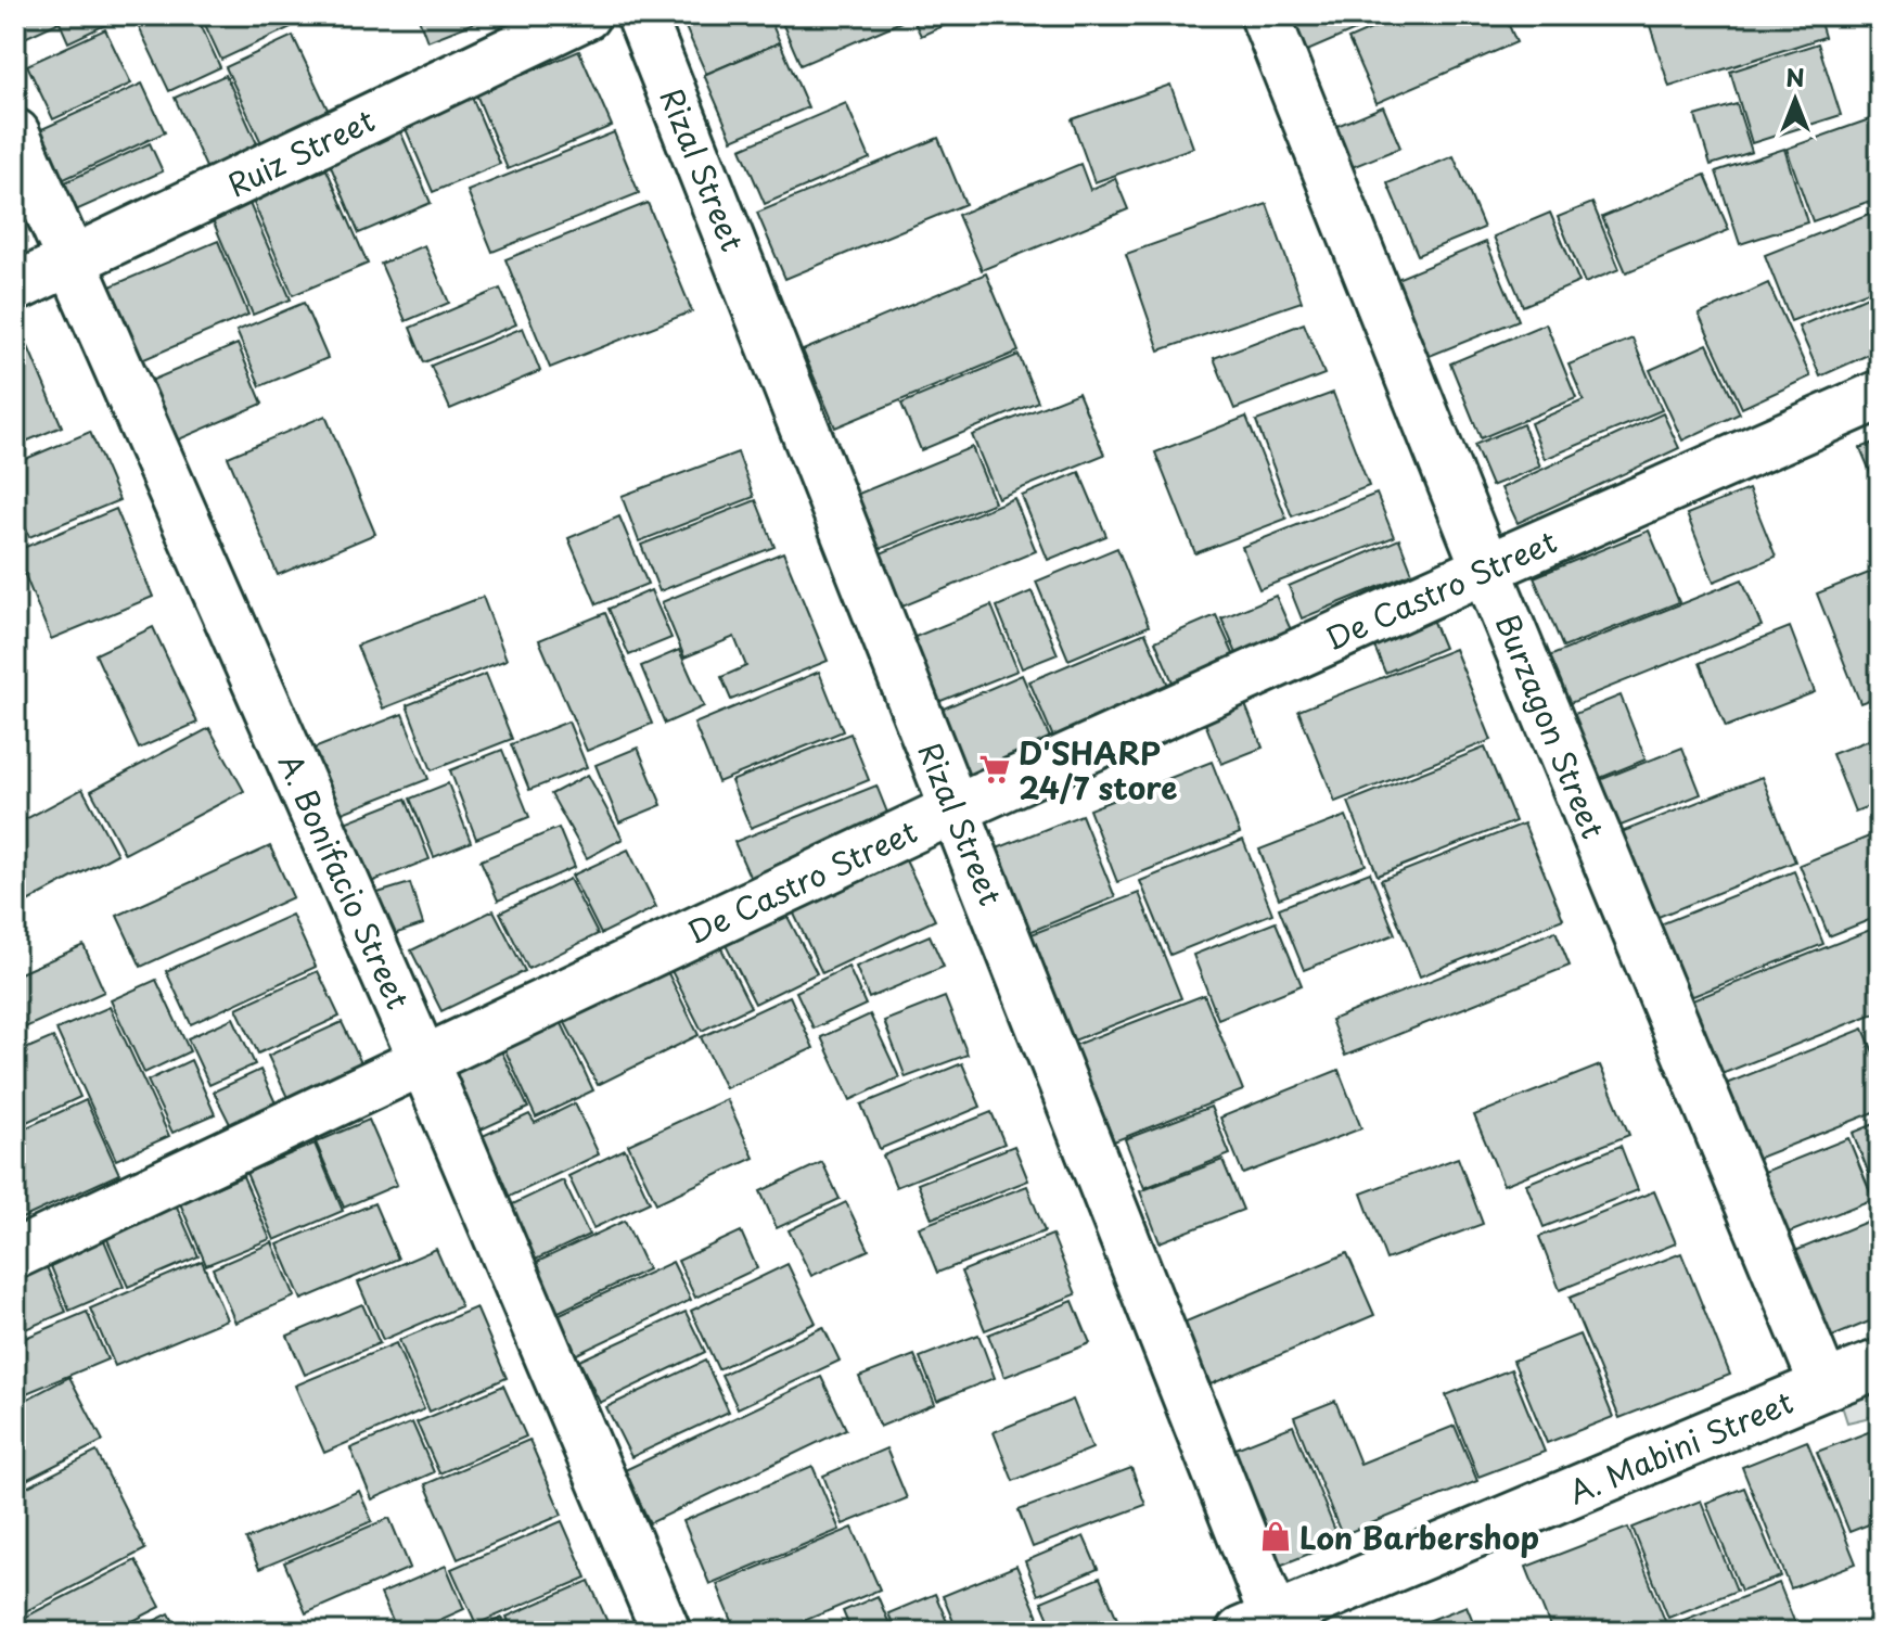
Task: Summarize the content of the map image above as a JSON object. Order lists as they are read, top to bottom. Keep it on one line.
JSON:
{"streets":{"street":["Ruiz Street","Rizal Street","De Castro Street","Burzagon Street","A. Bonifacio Street","A. Mabini Street"]},"crossings":[["Ruiz Street","A. Bonifacio Street"],["Rizal Street","De Castro Street"],["Rizal Street","A. Mabini Street"],["De Castro Street","Burzagon Street"],["De Castro Street","A. Bonifacio Street"],["Burzagon Street","A. Mabini Street"]],"places":{"supermarket":["D'SHARP 24/7 store"],"shop":["Lon Barbershop"]},"north":"top"}
